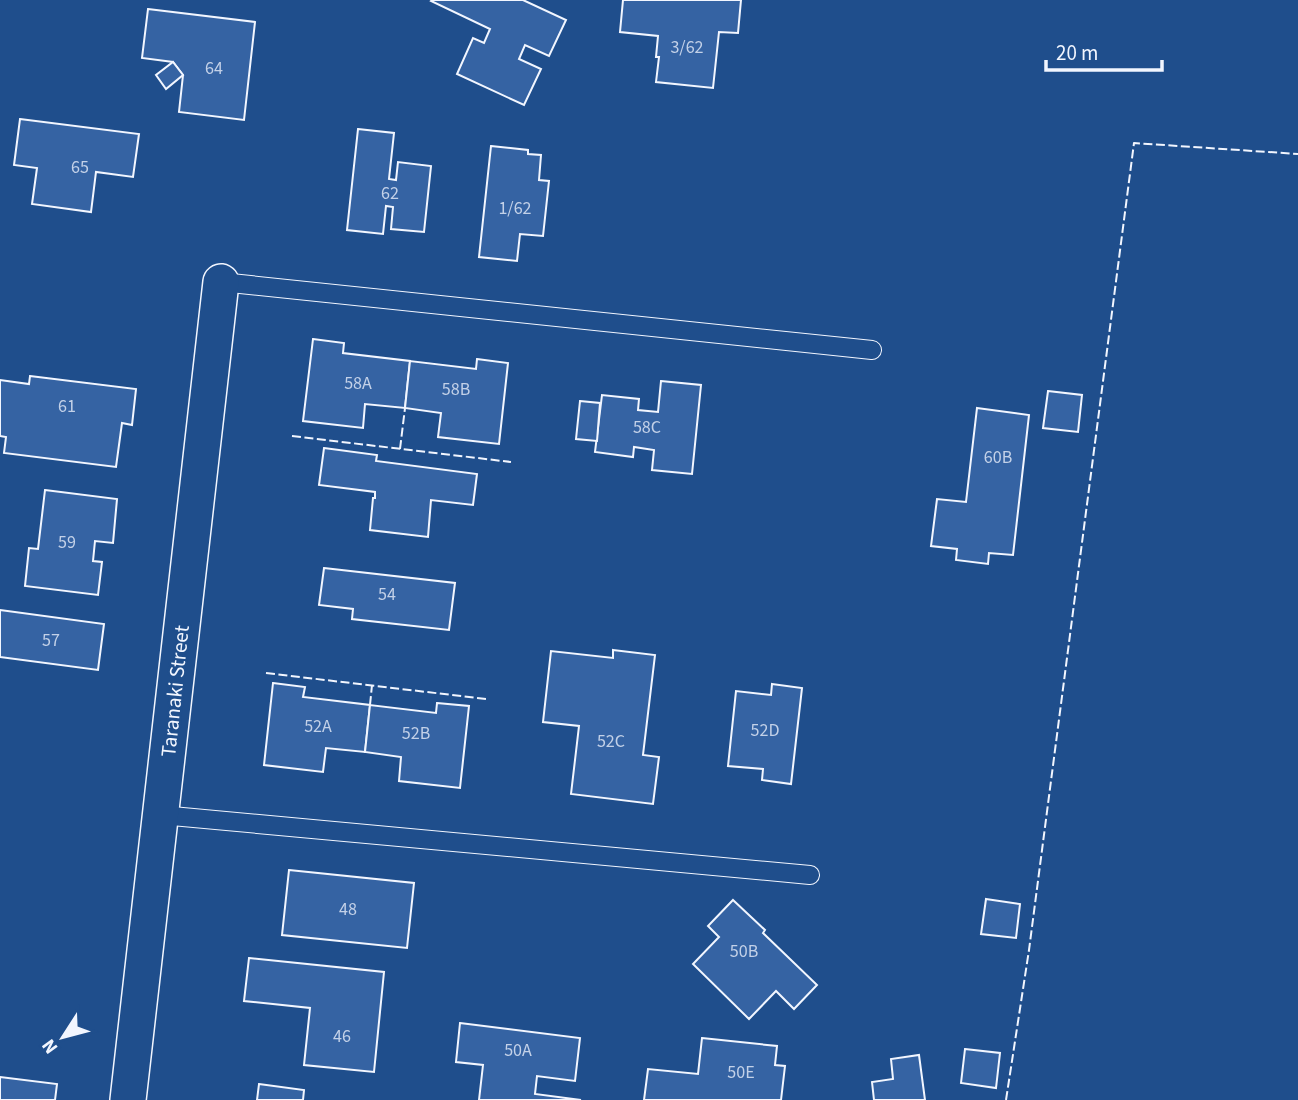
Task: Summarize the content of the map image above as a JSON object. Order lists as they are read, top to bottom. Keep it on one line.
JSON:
{"streets":{"street":["Taranaki Street"]},"house_numbers":["3/62","64","65","62","1/62","58A","58B","61","58C","60B","59","54","57","52A","52D","52B","52C","48","50B","46","50A","50E"],"scale_bar":"20 m","north":"bottom left"}
